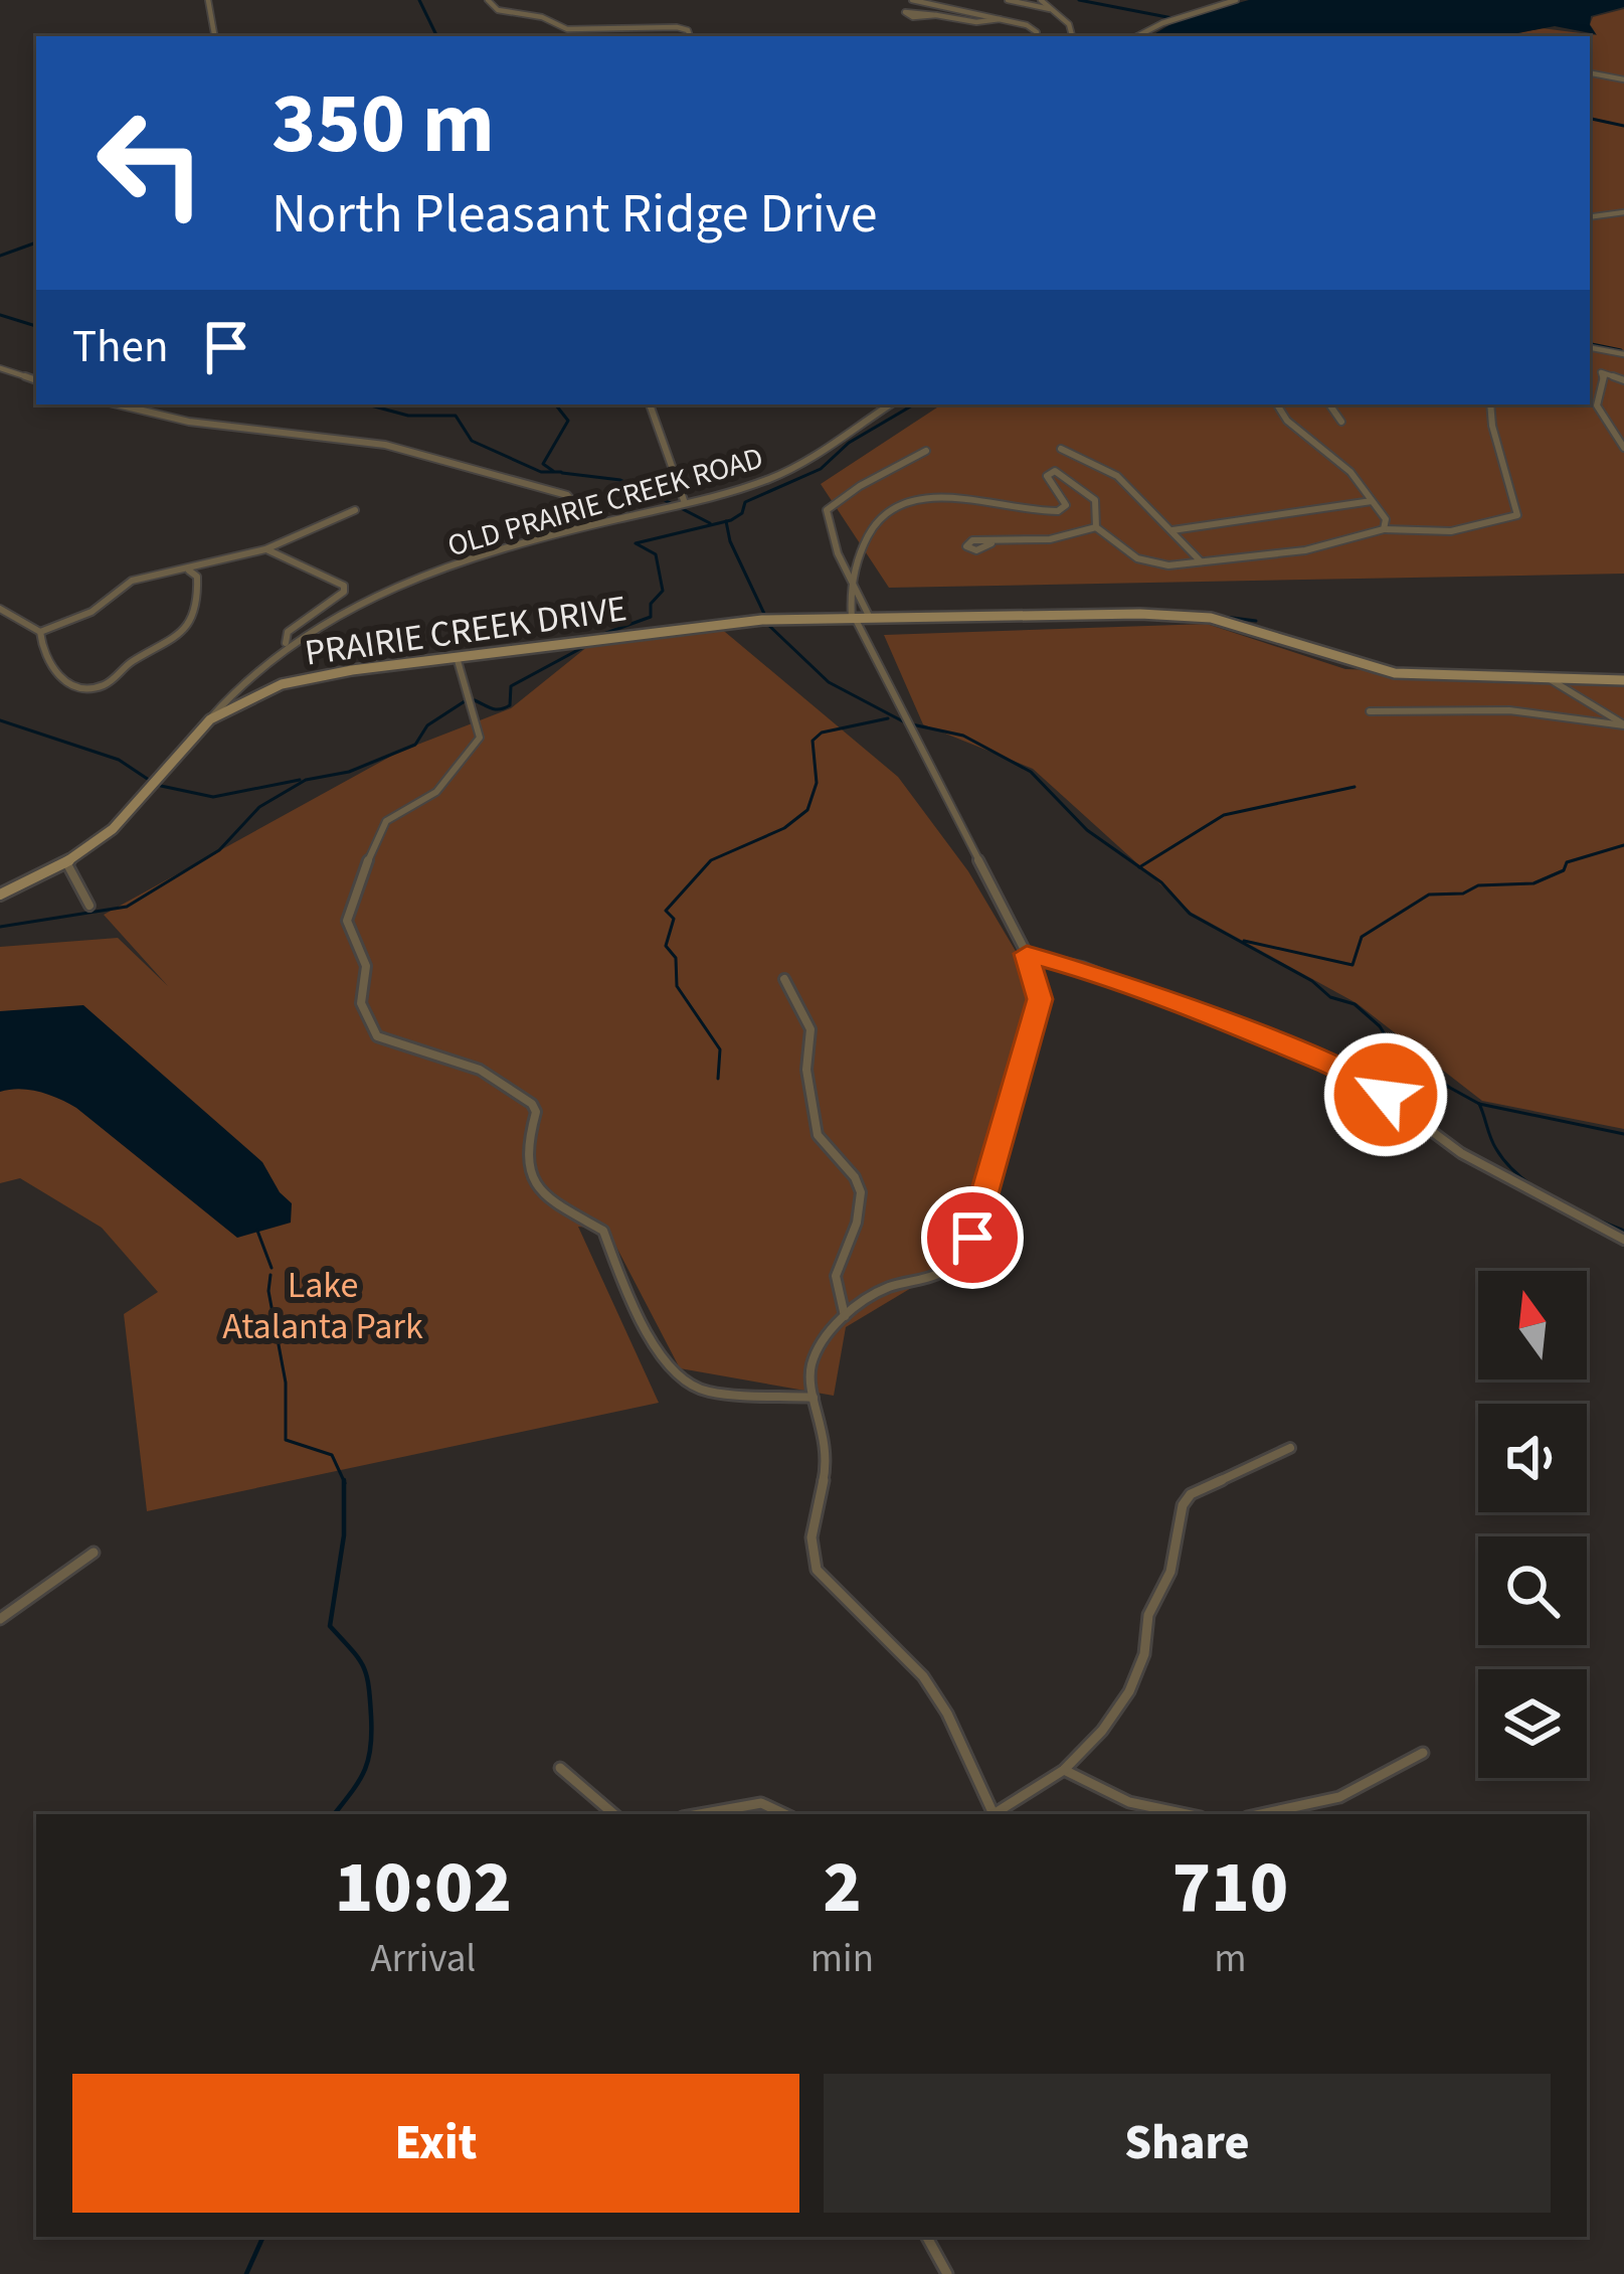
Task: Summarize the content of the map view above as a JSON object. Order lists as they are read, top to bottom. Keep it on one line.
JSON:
{"streets":{"main road":["PRAIRIE CREEK DRIVE"],"street":["OLD PRAIRIE CREEK ROAD"]},"crossings":[["OLD PRAIRIE CREEK ROAD","PRAIRIE CREEK DRIVE"]],"parks":["Lake Atalanta Park"],"north":"top","page":{"turn":["350 m","North Pleasant Ridge Drive"],"then":"Then","eta":["10:02","Arrival","2","min","710","m"],"buttons":["Exit","Share"]}}
